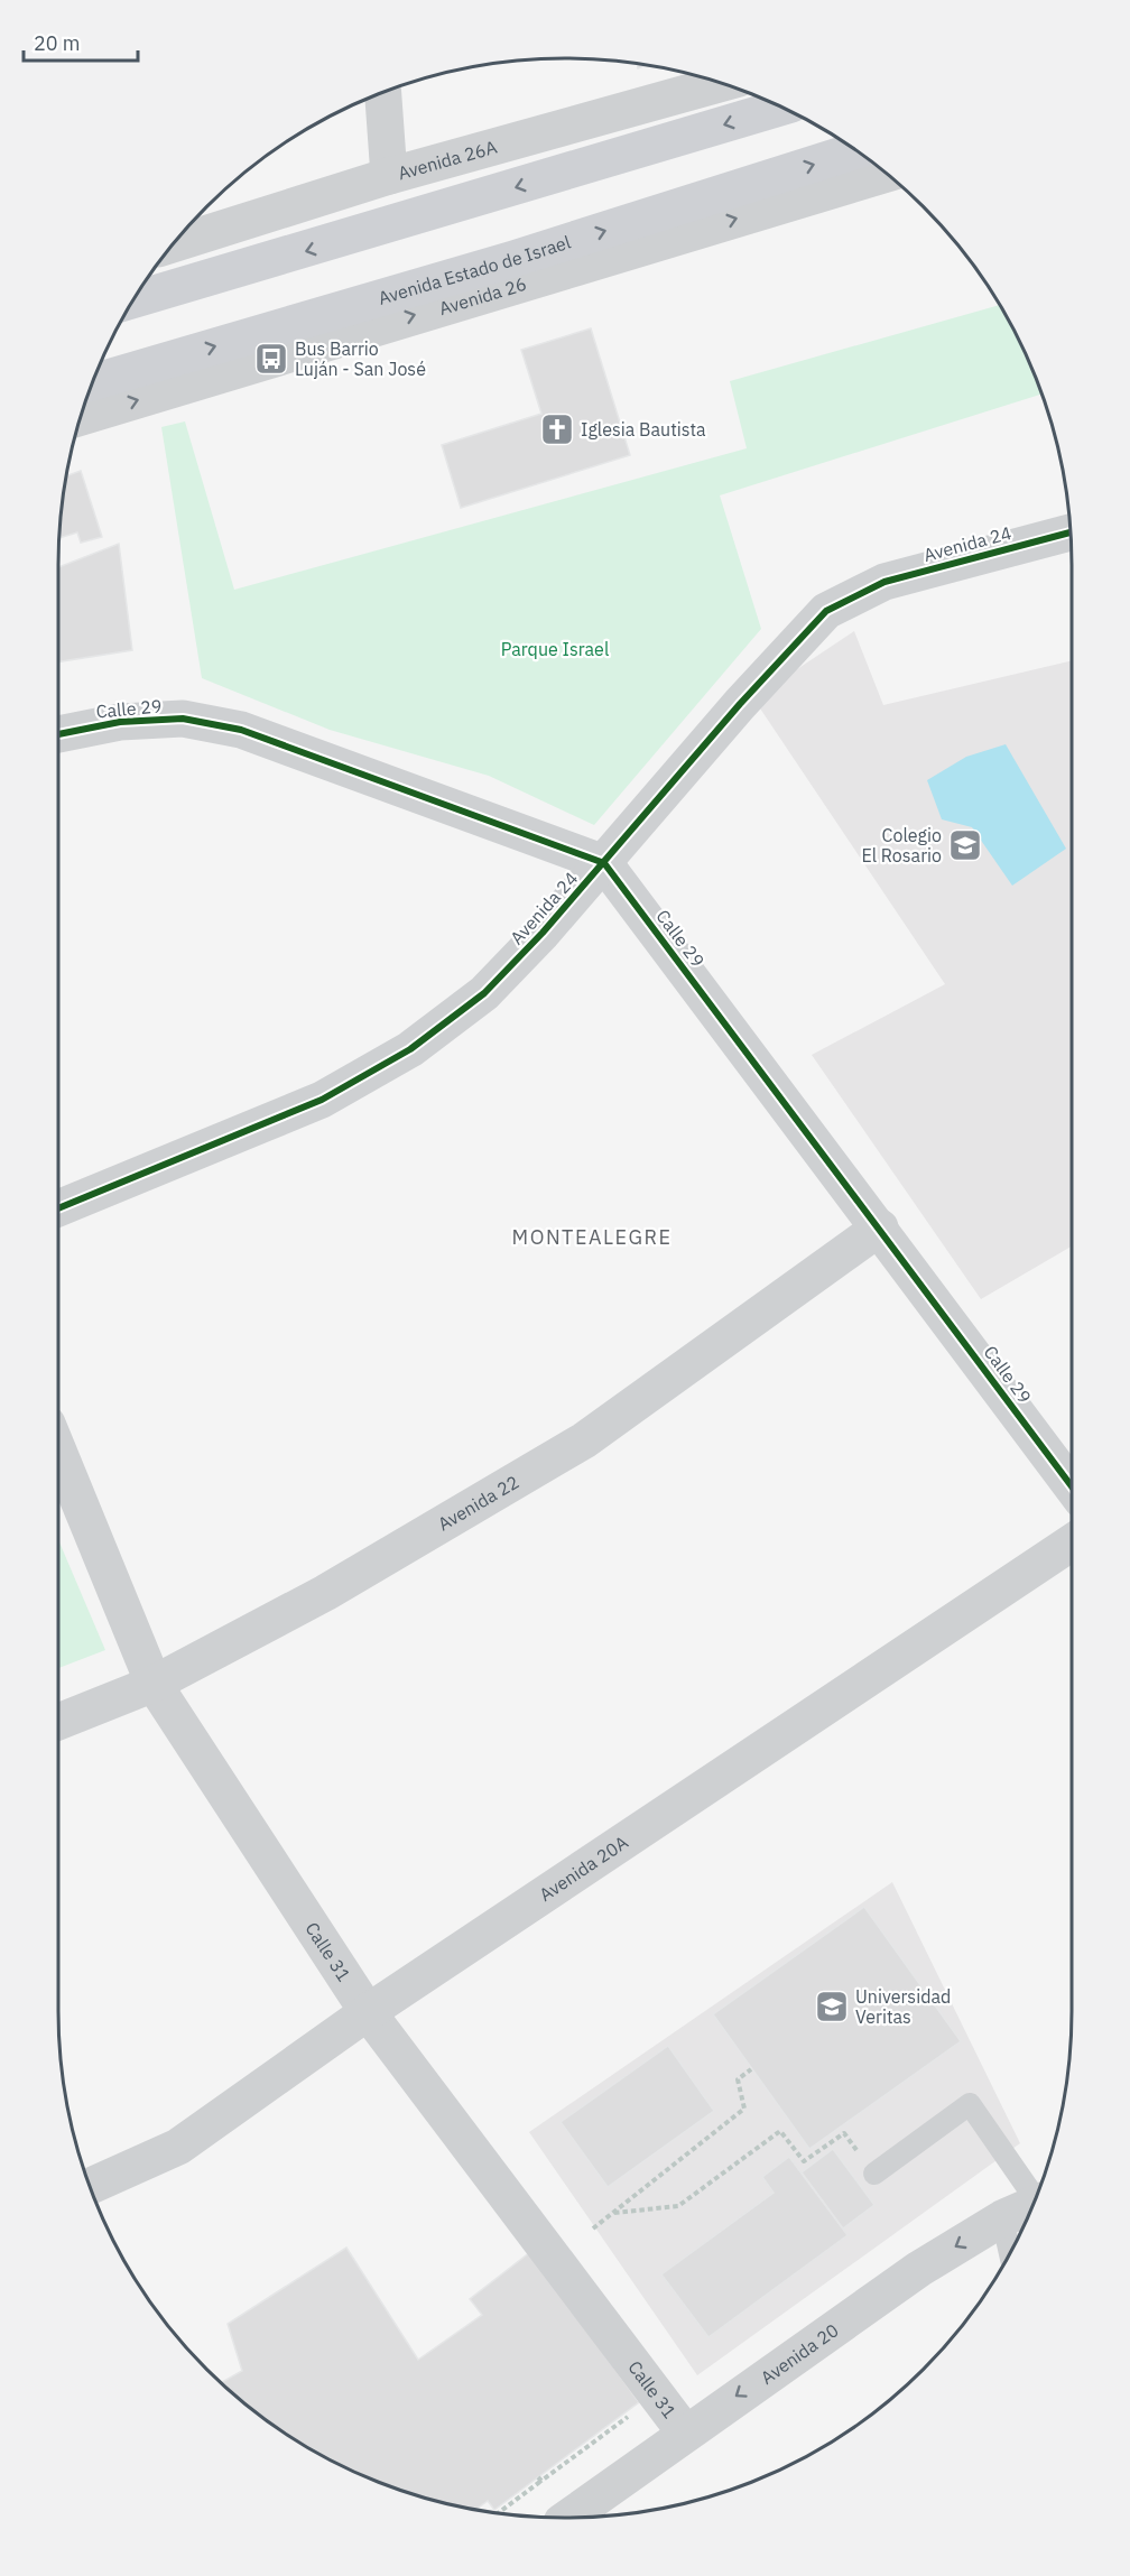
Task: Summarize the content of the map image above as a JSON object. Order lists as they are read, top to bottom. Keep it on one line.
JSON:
{"streets":{"main road":["Avenida Estado de Israel"],"street":["Avenida 26A","Avenida 26","Avenida 24","Calle 29","Avenida 22","Avenida 20A","Calle 31","Avenida 20"]},"crossings":[["Avenida 24","Calle 29"],["Calle 29","Avenida 22"],["Avenida 22","Calle 31"],["Avenida 20A","Calle 31"],["Calle 31","Avenida 20"]],"one_way":["Avenida 26","Avenida 20"],"districts":["MONTEALEGRE"],"parks":["Parque Israel"],"places":{"bus stop":["Bus Barrio Luján - San José"],"church":["Iglesia Bautista"],"school or university":["Colegio El Rosario","Universidad Veritas"]},"scale_bar":"20 m"}
